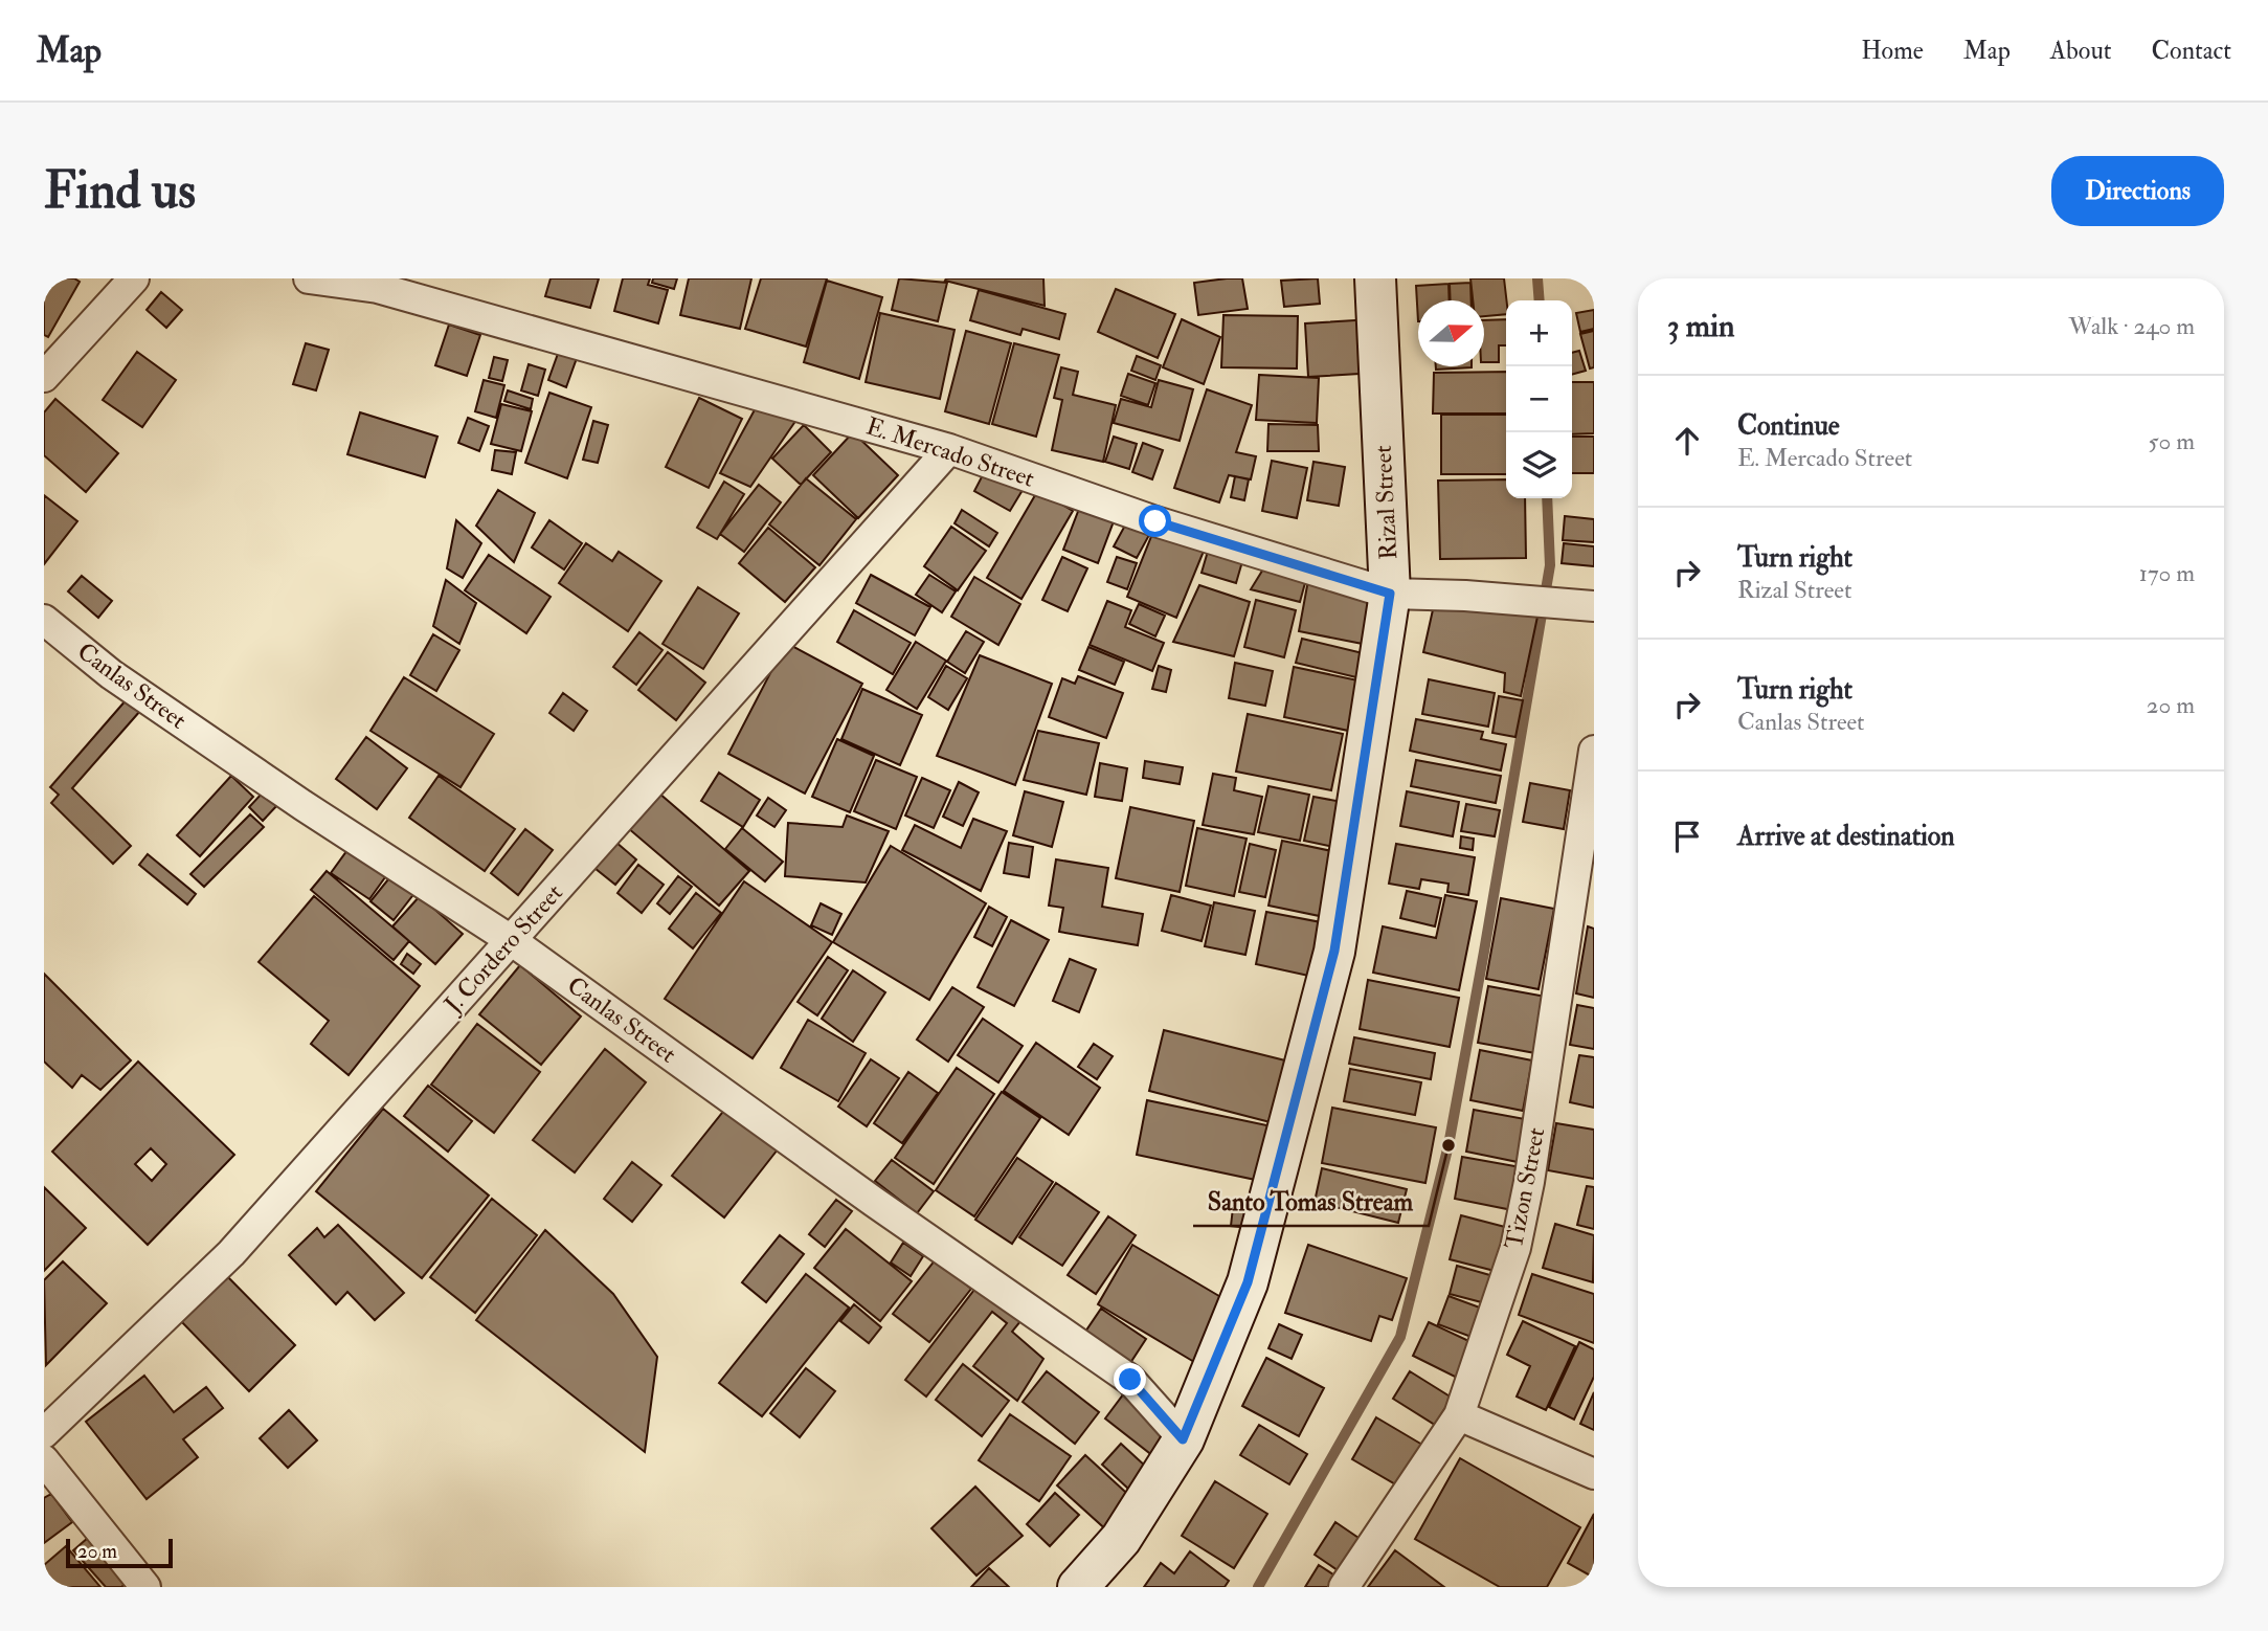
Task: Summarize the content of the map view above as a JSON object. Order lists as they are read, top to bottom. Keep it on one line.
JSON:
{"streets":{"street":["E. Mercado Street","Rizal Street","Canlas Street","J. Cordero Street","Tizon Street"]},"crossings":[["E. Mercado Street","Rizal Street"],["E. Mercado Street","J. Cordero Street"],["Rizal Street","Canlas Street"],["Canlas Street","J. Cordero Street"]],"places":["Santo Tomas Stream"],"scale_bar":"20 m","north":"right","page":{"header":"Map","nav":["Home","Map","About","Contact"],"buttons":"Directions","title":"Find us","heading":["3 min","Walk · 240 m"],"map_buttons":["+","−"],"list":[["Continue","E. Mercado Street","50 m"],["Turn right","Rizal Street","170 m"],["Turn right","Canlas Street","20 m"],"Arrive at destination"],"scale":"20 m"}}
